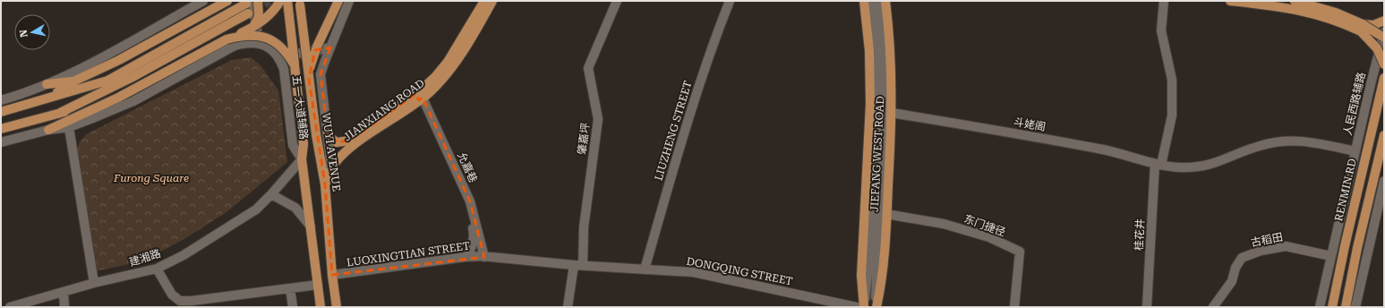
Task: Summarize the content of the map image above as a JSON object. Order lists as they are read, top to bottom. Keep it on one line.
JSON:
{"streets":{"main road":["JIANXIANG ROAD","WUYI AVENUE","JIEFANG WEST ROAD","RENMIN.RD"],"street":["人民西路辅路","五一大道辅路","斗姥阁","LIUZHENG STREET","肇嘉坪","允嘉巷","东门捷径","桂花井","古稻田","LUOXINGTIAN STREET","建湘路","DONGQING STREET"]},"crossings":[["人民西路辅路","斗姥阁"],["人民西路辅路","古稻田"],["五一大道辅路","建湘路"],["JIANXIANG ROAD","WUYI AVENUE"],["JIANXIANG ROAD","允嘉巷"],["斗姥阁","JIEFANG WEST ROAD"],["斗姥阁","桂花井"],["LIUZHENG STREET","DONGQING STREET"],["肇嘉坪","DONGQING STREET"],["WUYI AVENUE","LUOXINGTIAN STREET"],["JIEFANG WEST ROAD","东门捷径"],["允嘉巷","LUOXINGTIAN STREET"],["LUOXINGTIAN STREET","DONGQING STREET"]],"parks":["Furong Square"],"north":"left"}
